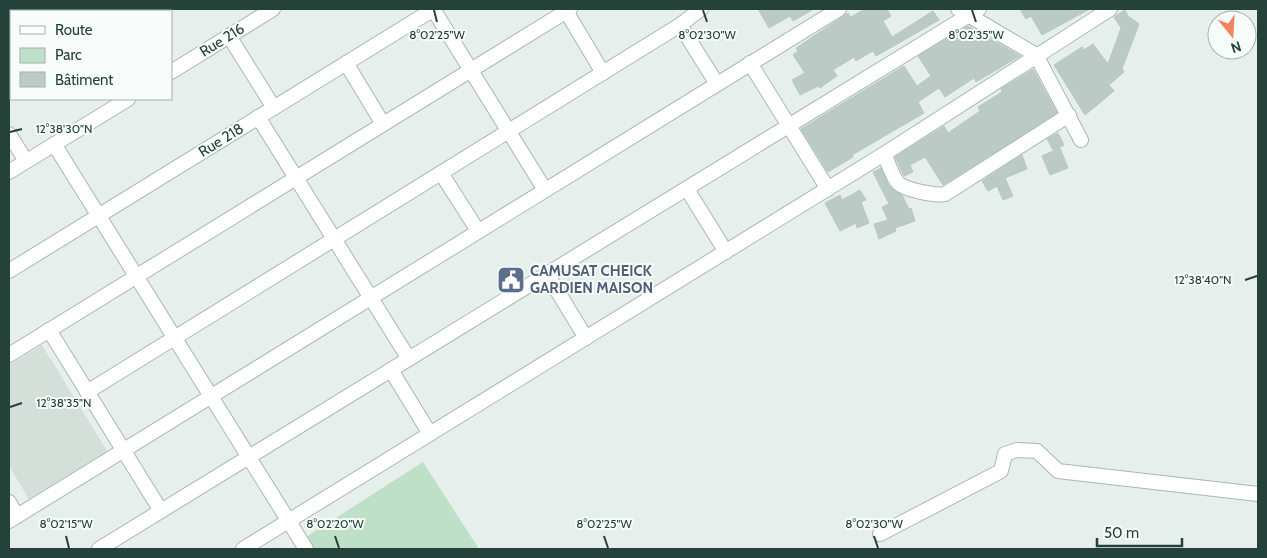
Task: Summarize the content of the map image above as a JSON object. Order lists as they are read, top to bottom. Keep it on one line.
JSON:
{"streets":{"street":["Rue 216","Rue 218"]},"places":{"public building":["CAMUSAT CHEICK GARDIEN MAISON"]},"legend":["Route","Parc","Bâtiment"],"scale_bar":"50 m","north":"bottom","coordinates":["8°02'25\"W","8°02'30\"W","8°02'35\"W","12°38'30\"N","12°38'40\"N","12°38'35\"N","8°02'15\"W","8°02'20\"W"]}
